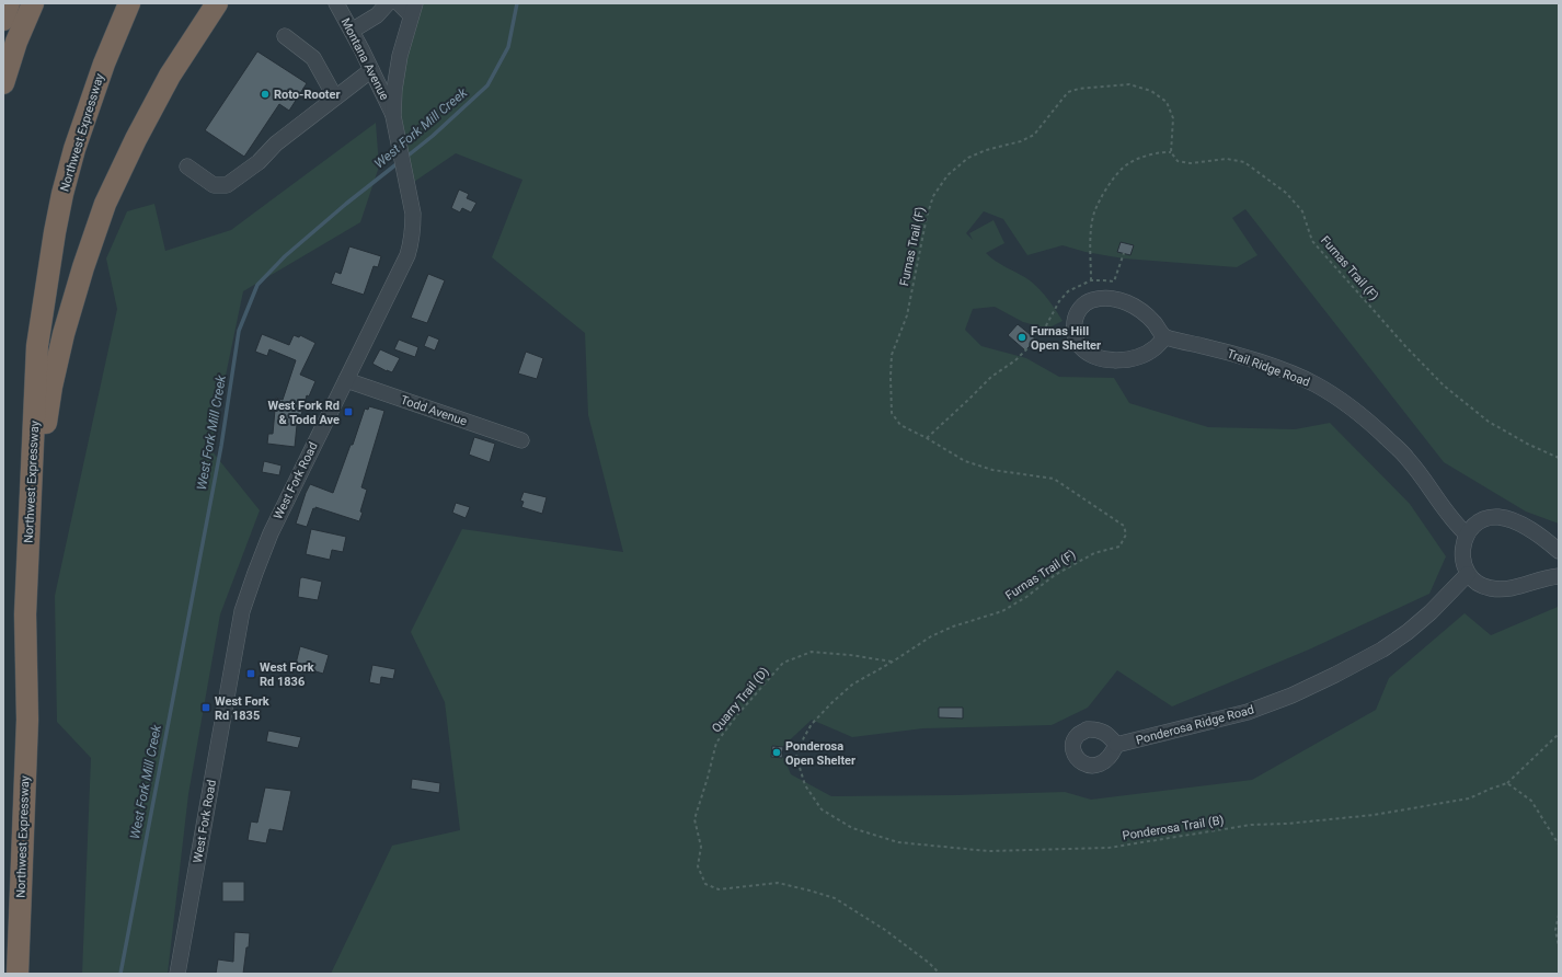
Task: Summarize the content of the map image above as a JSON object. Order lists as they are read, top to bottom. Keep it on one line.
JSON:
{"streets":{"highway":["Northwest Expressway"],"street":["Montana Avenue","Trail Ridge Road","Todd Avenue","West Fork Road","Ponderosa Ridge Road"],"path":["Furnas Trail (F)","Quarry Trail (D)","Ponderosa Trail (B)"]},"crossings":[["Montana Avenue","West Fork Road"],["Furnas Trail (F)","Quarry Trail (D)"],["Furnas Trail (F)","Ponderosa Trail (B)"],["Todd Avenue","West Fork Road"]],"water":["West Fork Mill Creek"],"places":{"other":["Roto-Rooter","Furnas Hill Open Shelter","Ponderosa Open Shelter"],"transit":["West Fork Rd & Todd Ave","West Fork Rd 1836","West Fork Rd 1835"]}}
